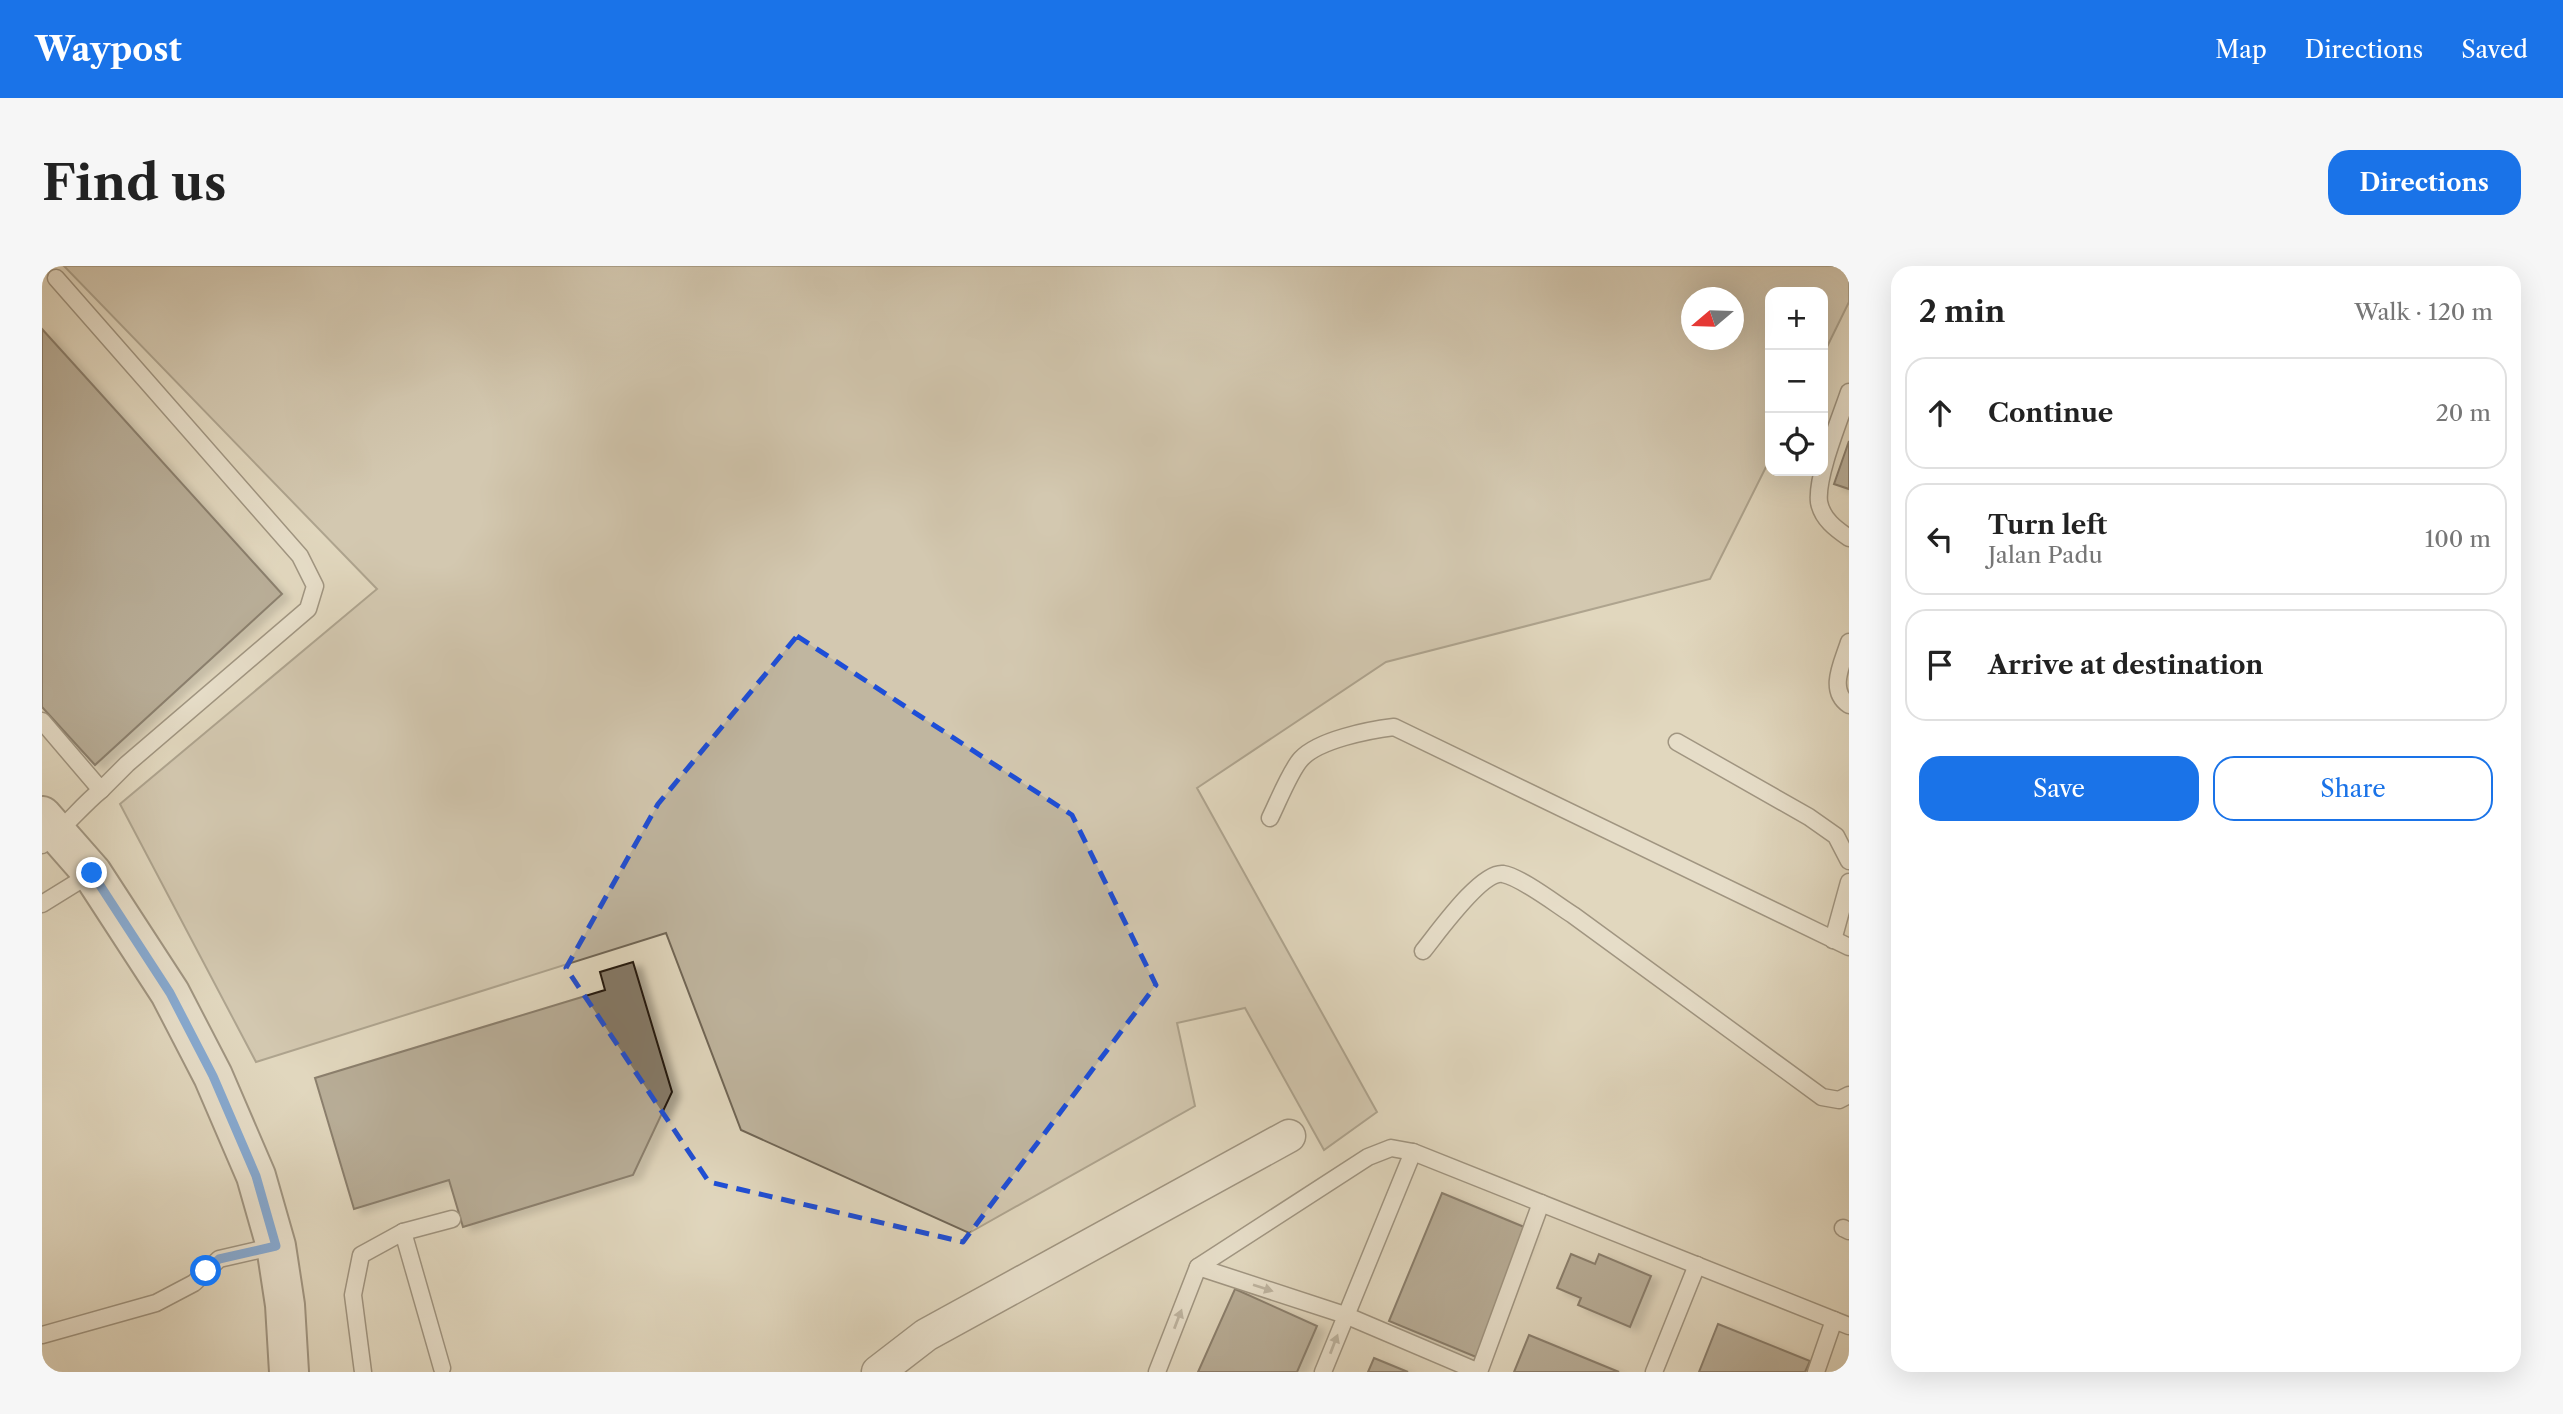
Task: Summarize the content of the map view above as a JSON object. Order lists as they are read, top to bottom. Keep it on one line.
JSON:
{"north":"left","page":{"header":"Waypost","nav":["Map","Directions","Saved"],"buttons":["Directions",["Save","Share"]],"title":"Find us","heading":["2 min","Walk · 120 m"],"map_buttons":["+","−"],"list":[["Continue","20 m"],["Turn left","Jalan Padu","100 m"],"Arrive at destination"]}}
